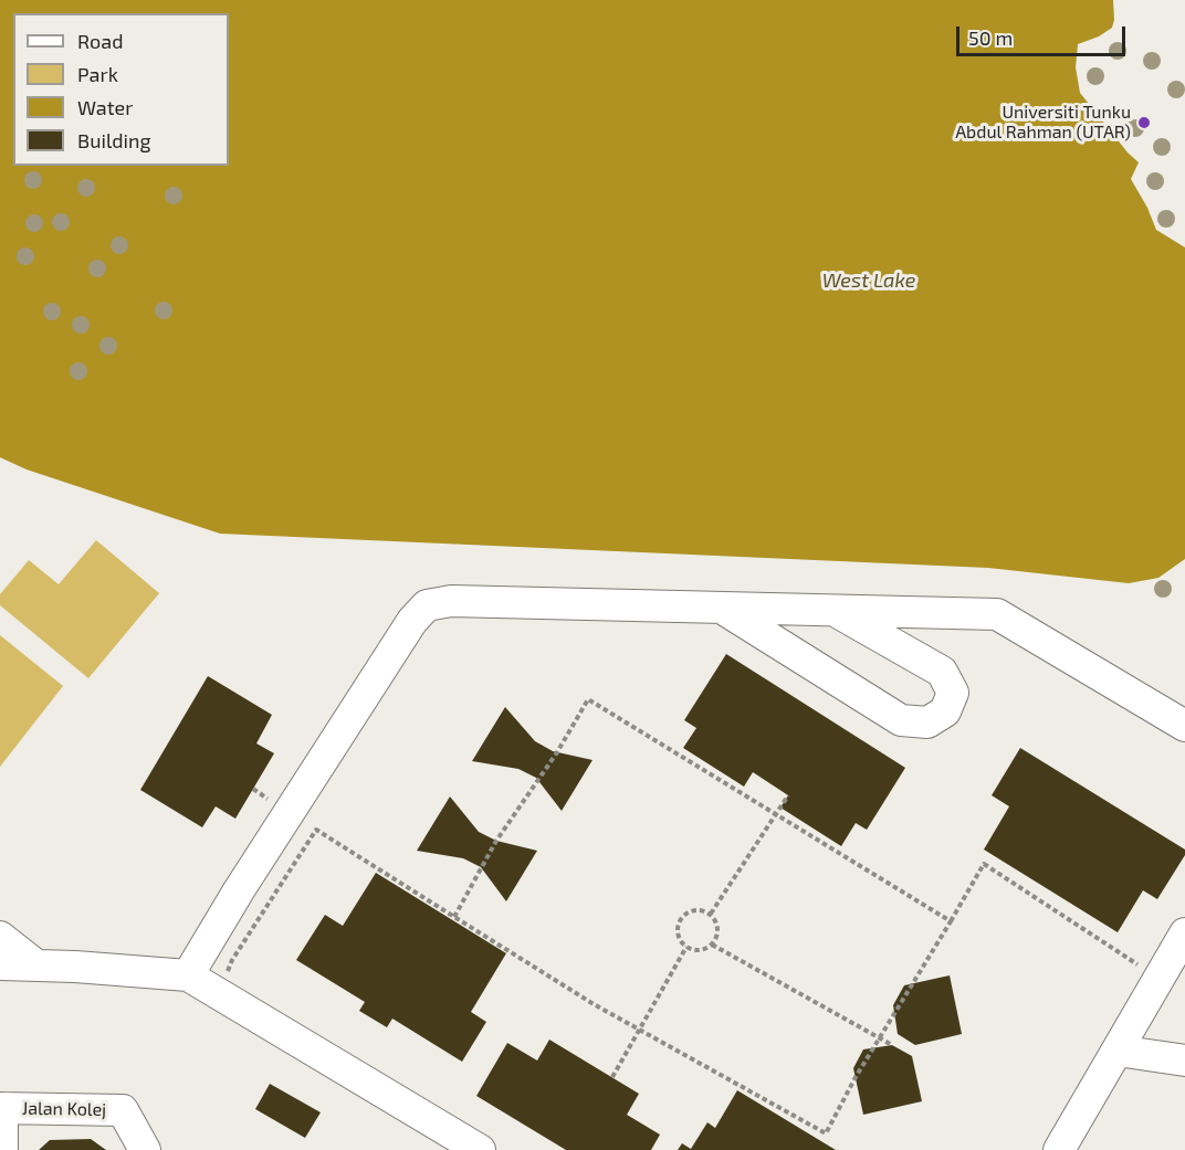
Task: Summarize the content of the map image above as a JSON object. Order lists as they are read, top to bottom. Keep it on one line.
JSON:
{"streets":{"lane":["Jalan Kolej"]},"water":["West Lake"],"places":["Universiti Tunku Abdul Rahman (UTAR)"],"legend":["Road","Park","Water","Building"],"scale_bar":"50 m"}
